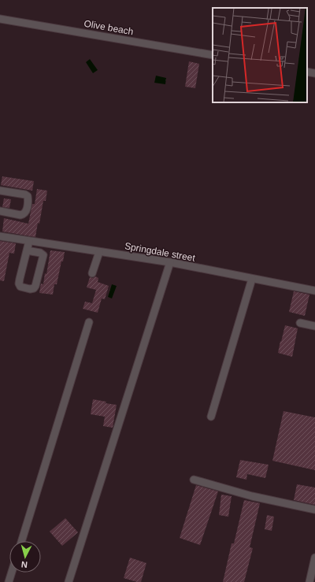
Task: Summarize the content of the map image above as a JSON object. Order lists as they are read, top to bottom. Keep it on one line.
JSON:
{"streets":{"street":["Olive beach","Springdale street"]},"north":"bottom"}
